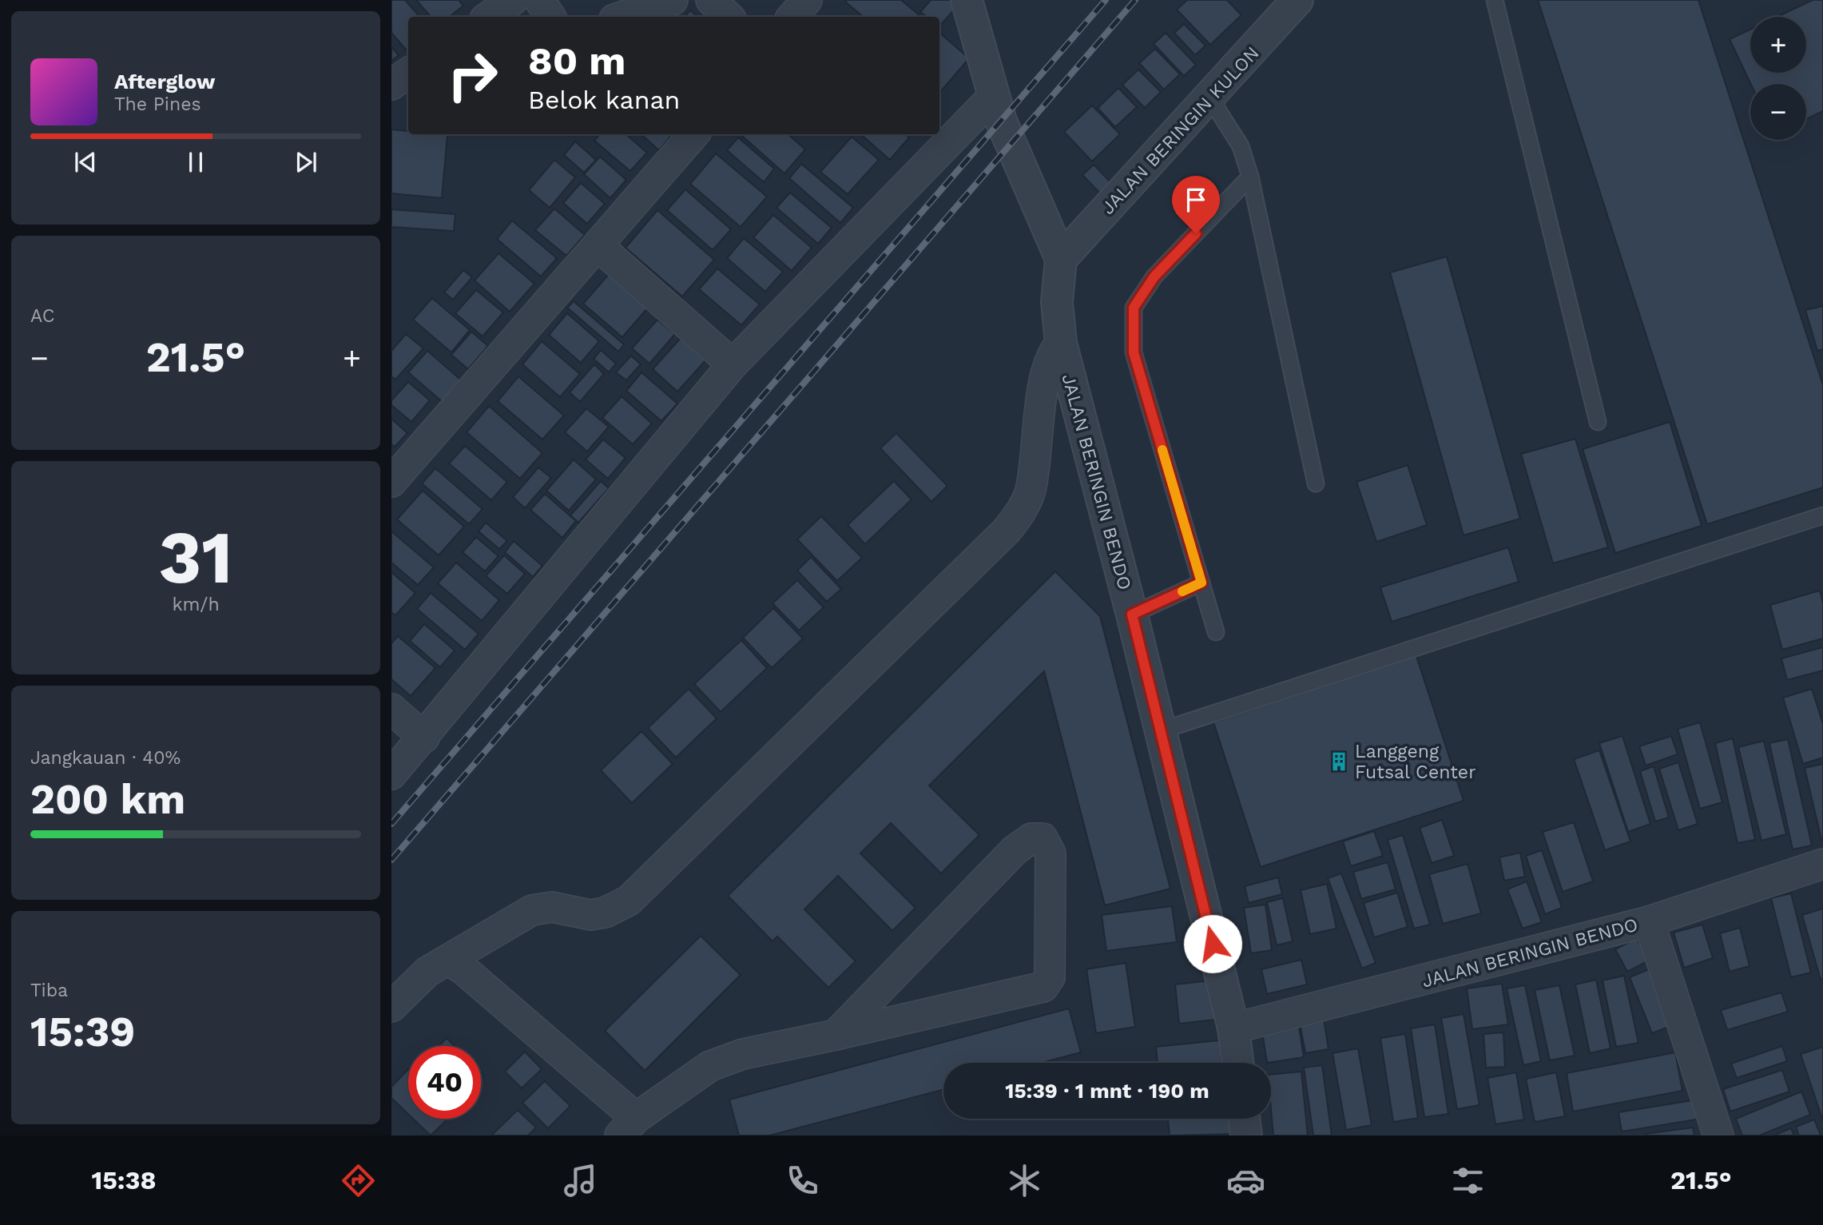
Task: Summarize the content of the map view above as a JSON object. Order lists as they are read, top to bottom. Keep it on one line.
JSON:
{"streets":{"street":["JALAN BERINGIN KULON","JALAN BERINGIN BENDO"]},"crossings":[["JALAN BERINGIN KULON","JALAN BERINGIN BENDO"]],"places":{"building":["Langgeng Futsal Center"]},"page":{"map_buttons":["+","−"],"turn":["80 m","Belok kanan"],"song":["Afterglow","The Pines"],"tile":["AC",["31","km/h"],["Jangkauan · 40%","200 km"],["Tiba","15:39"]],"heat":["−","21.5°","+"],"limit":"40","trip":"15:39 · 1 mnt · 190 m","tabs":["15:38","21.5°"]}}
